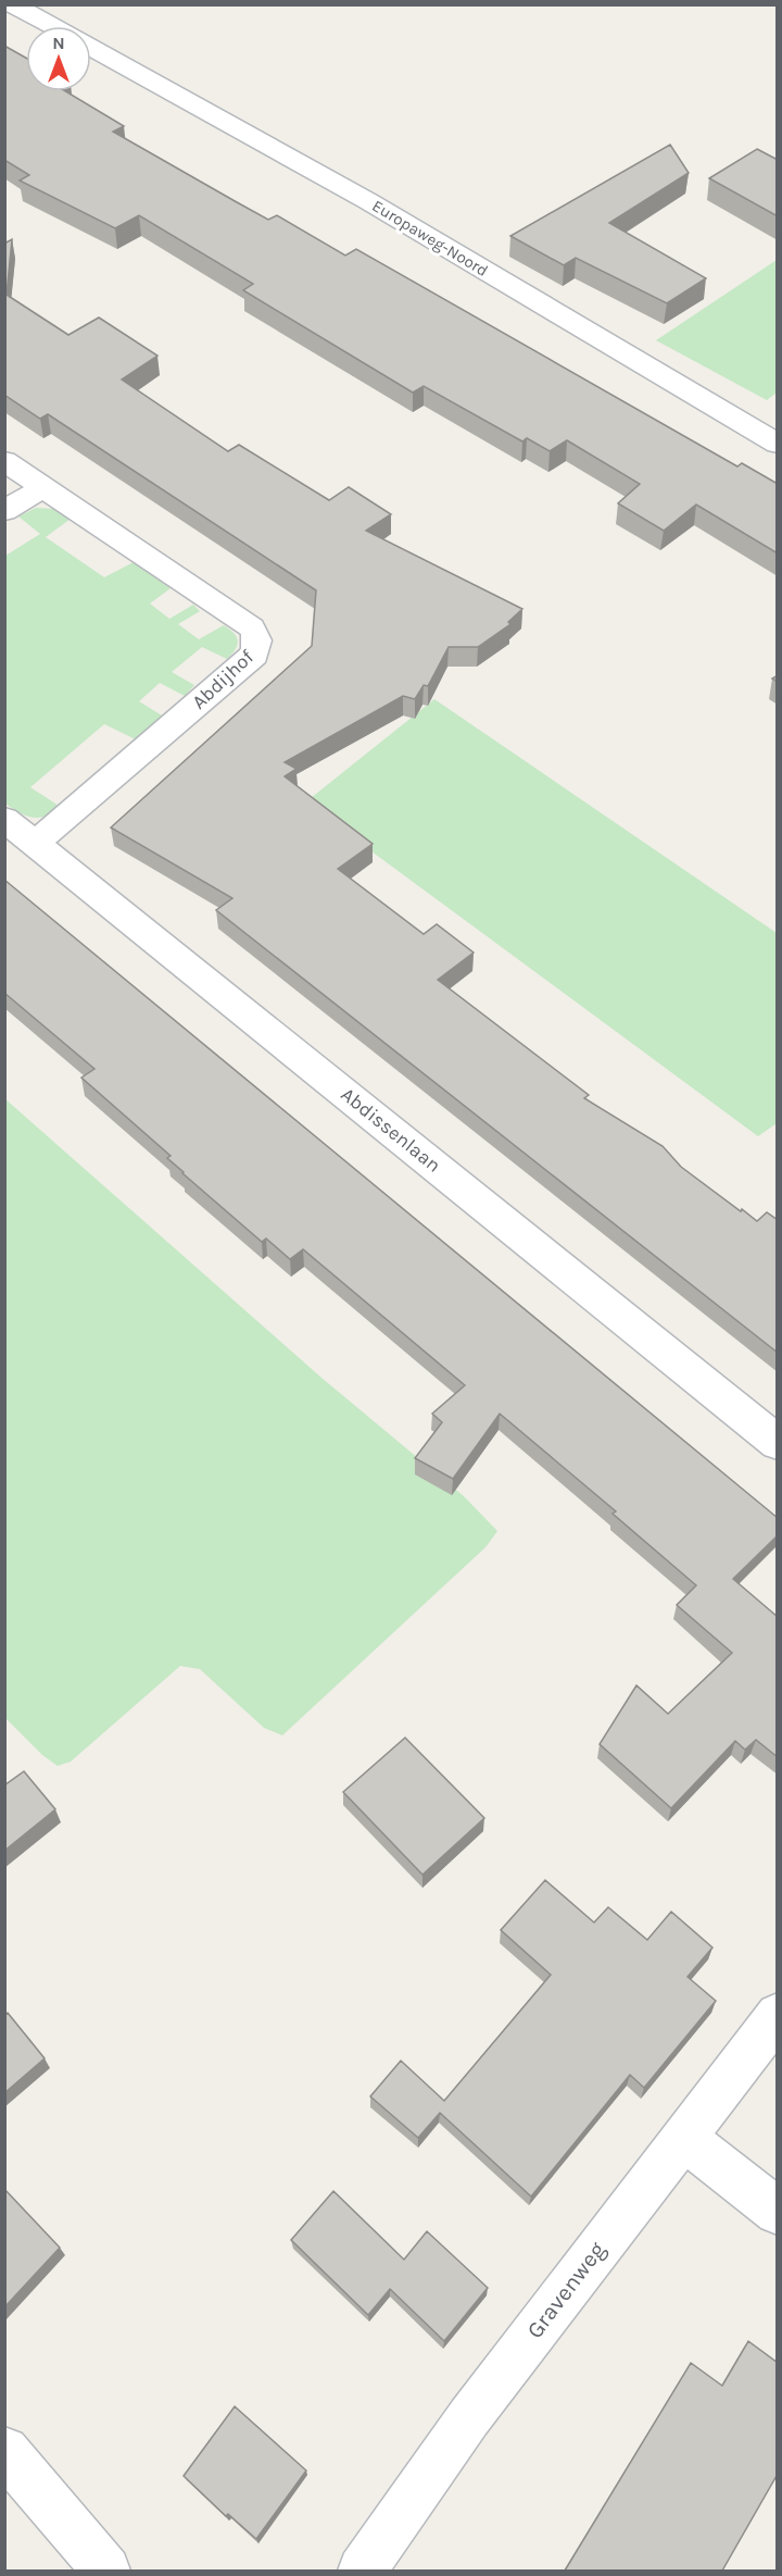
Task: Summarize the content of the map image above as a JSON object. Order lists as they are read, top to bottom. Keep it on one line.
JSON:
{"streets":{"street":["Europaweg-Noord","Abdijhof","Abdissenlaan","Gravenweg"]},"crossings":[["Abdijhof","Abdissenlaan"]],"north":"top"}
